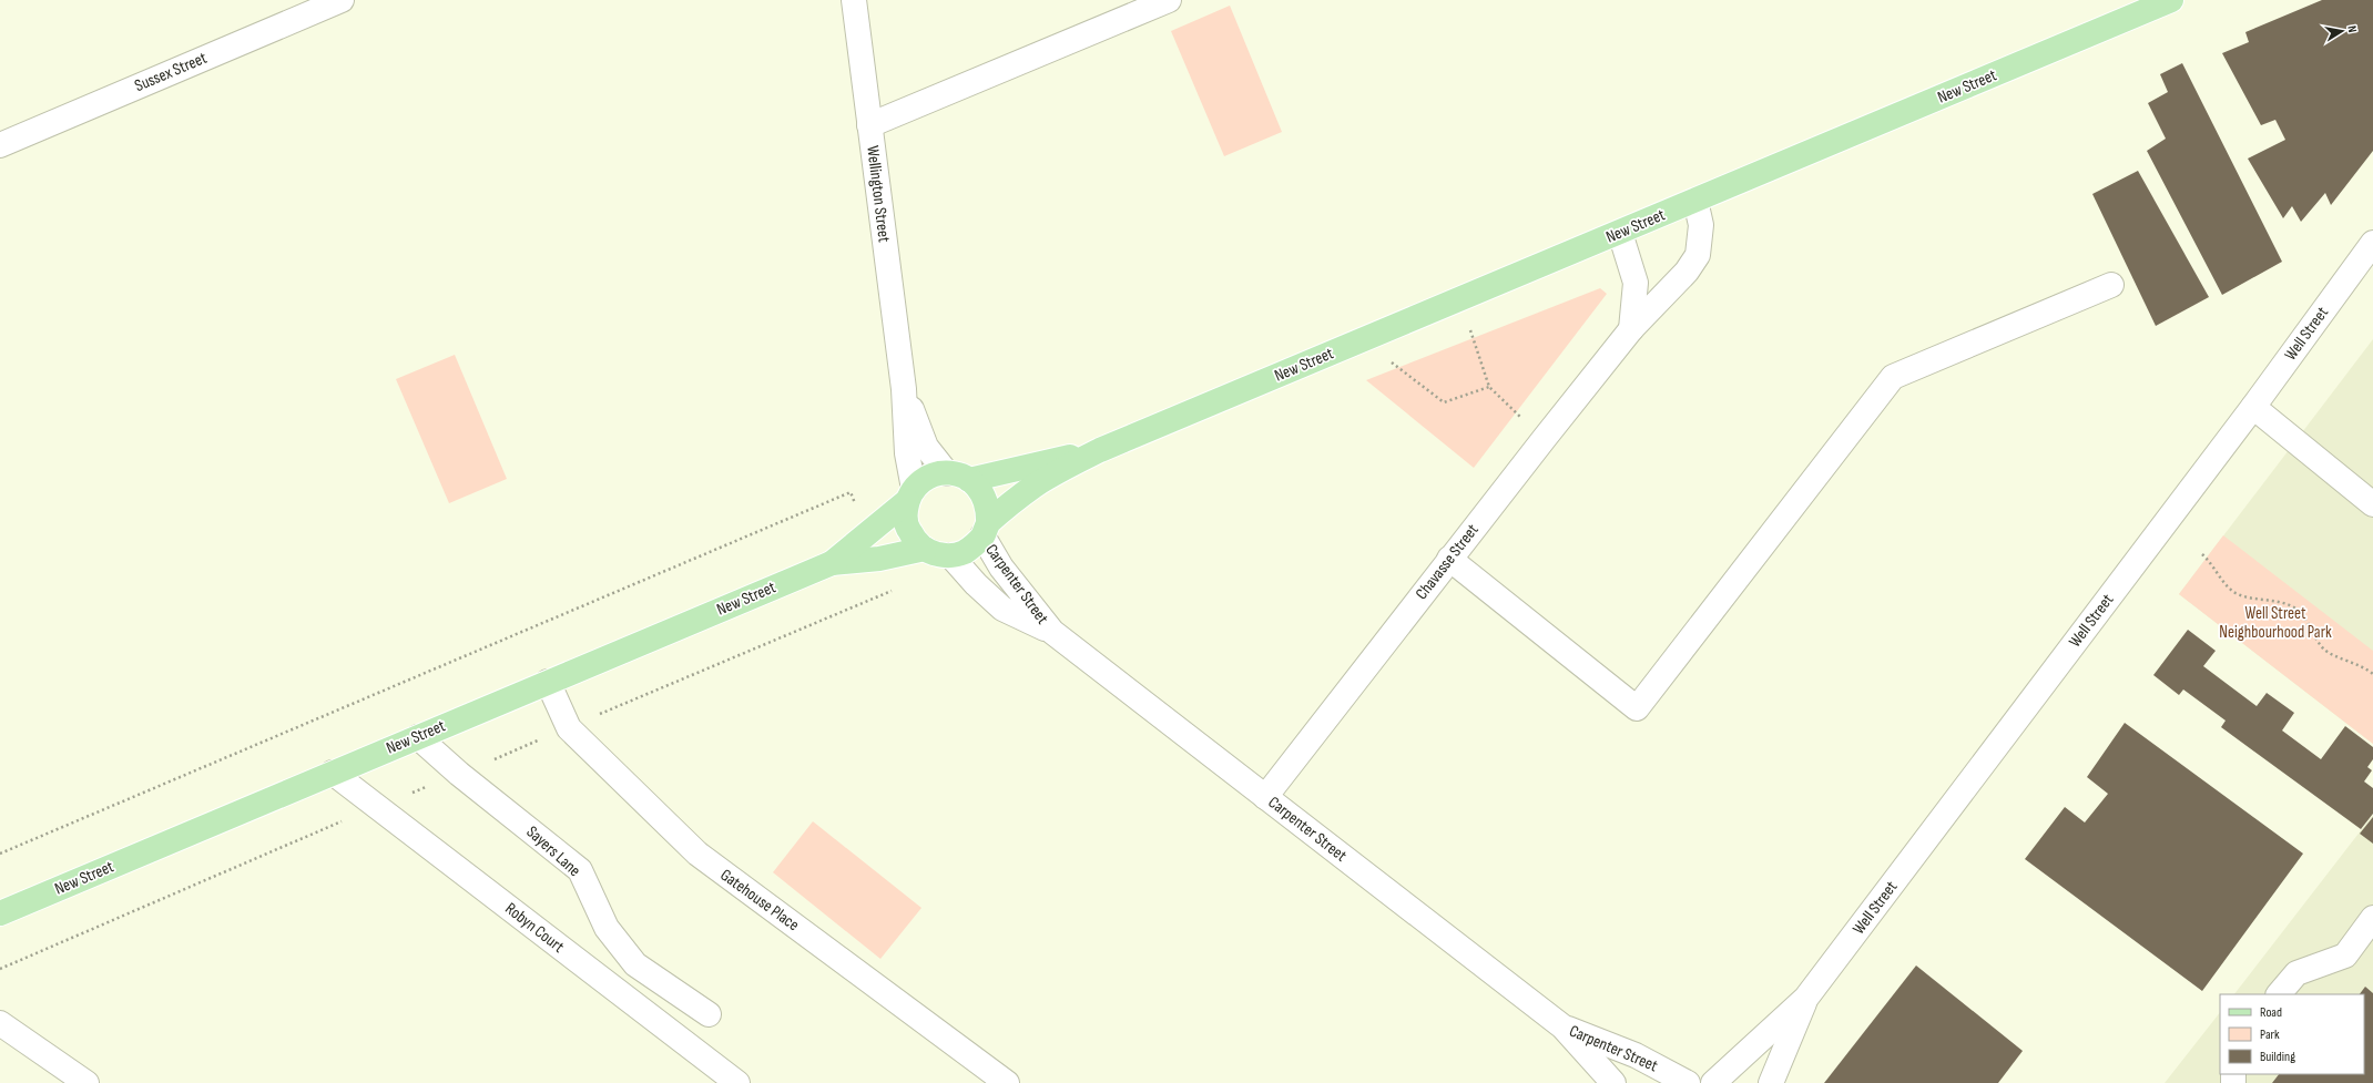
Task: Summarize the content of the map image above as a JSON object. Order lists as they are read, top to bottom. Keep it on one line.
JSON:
{"streets":{"main road":["New Street"],"street":["Sussex Street","Wellington Street","Well Street","Chavasse Street","Carpenter Street","Sayers Lane","Gatehouse Place","Robyn Court"]},"crossings":[["New Street","Wellington Street"],["New Street","Chavasse Street"],["New Street","Carpenter Street"],["New Street","Sayers Lane"],["New Street","Gatehouse Place"],["New Street","Robyn Court"],["Wellington Street","Carpenter Street"],["Chavasse Street","Carpenter Street"]],"parks":["Well Street Neighbourhood Park"],"legend":["Road","Park","Building"],"north":"right"}
